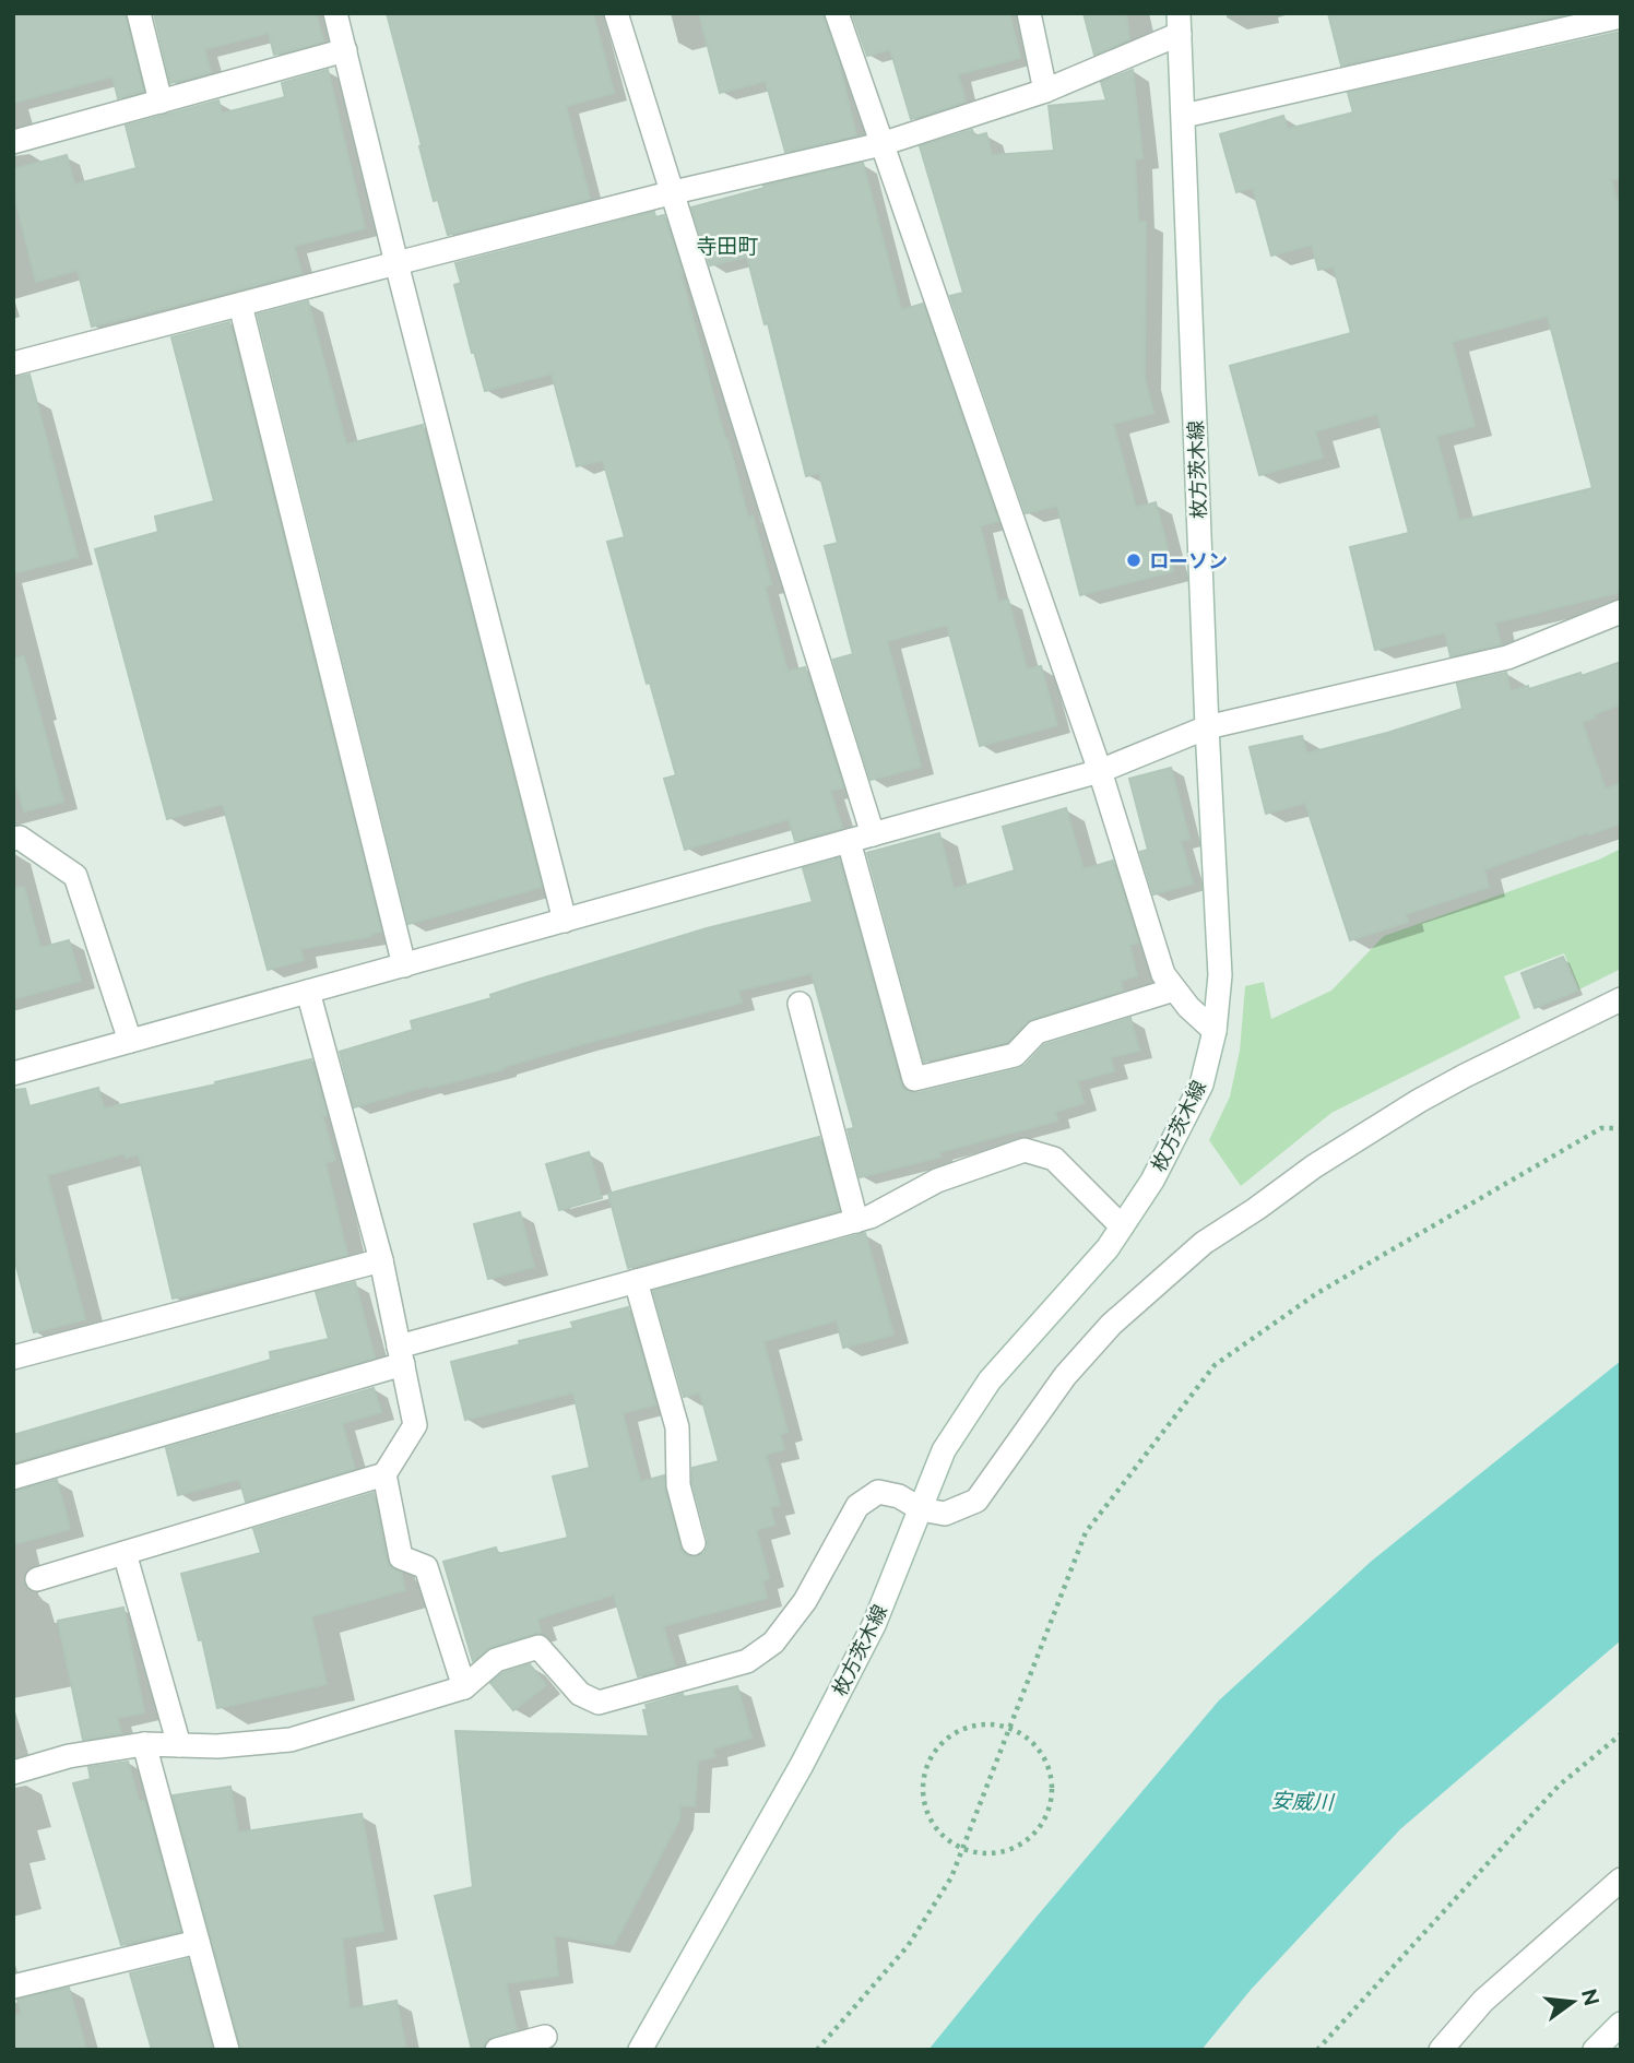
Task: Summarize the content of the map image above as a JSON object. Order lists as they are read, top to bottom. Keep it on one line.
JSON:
{"streets":{"street":["枚方茨木線"]},"districts":["寺田町"],"water":["安威川"],"places":["ローソン"],"north":"right"}
